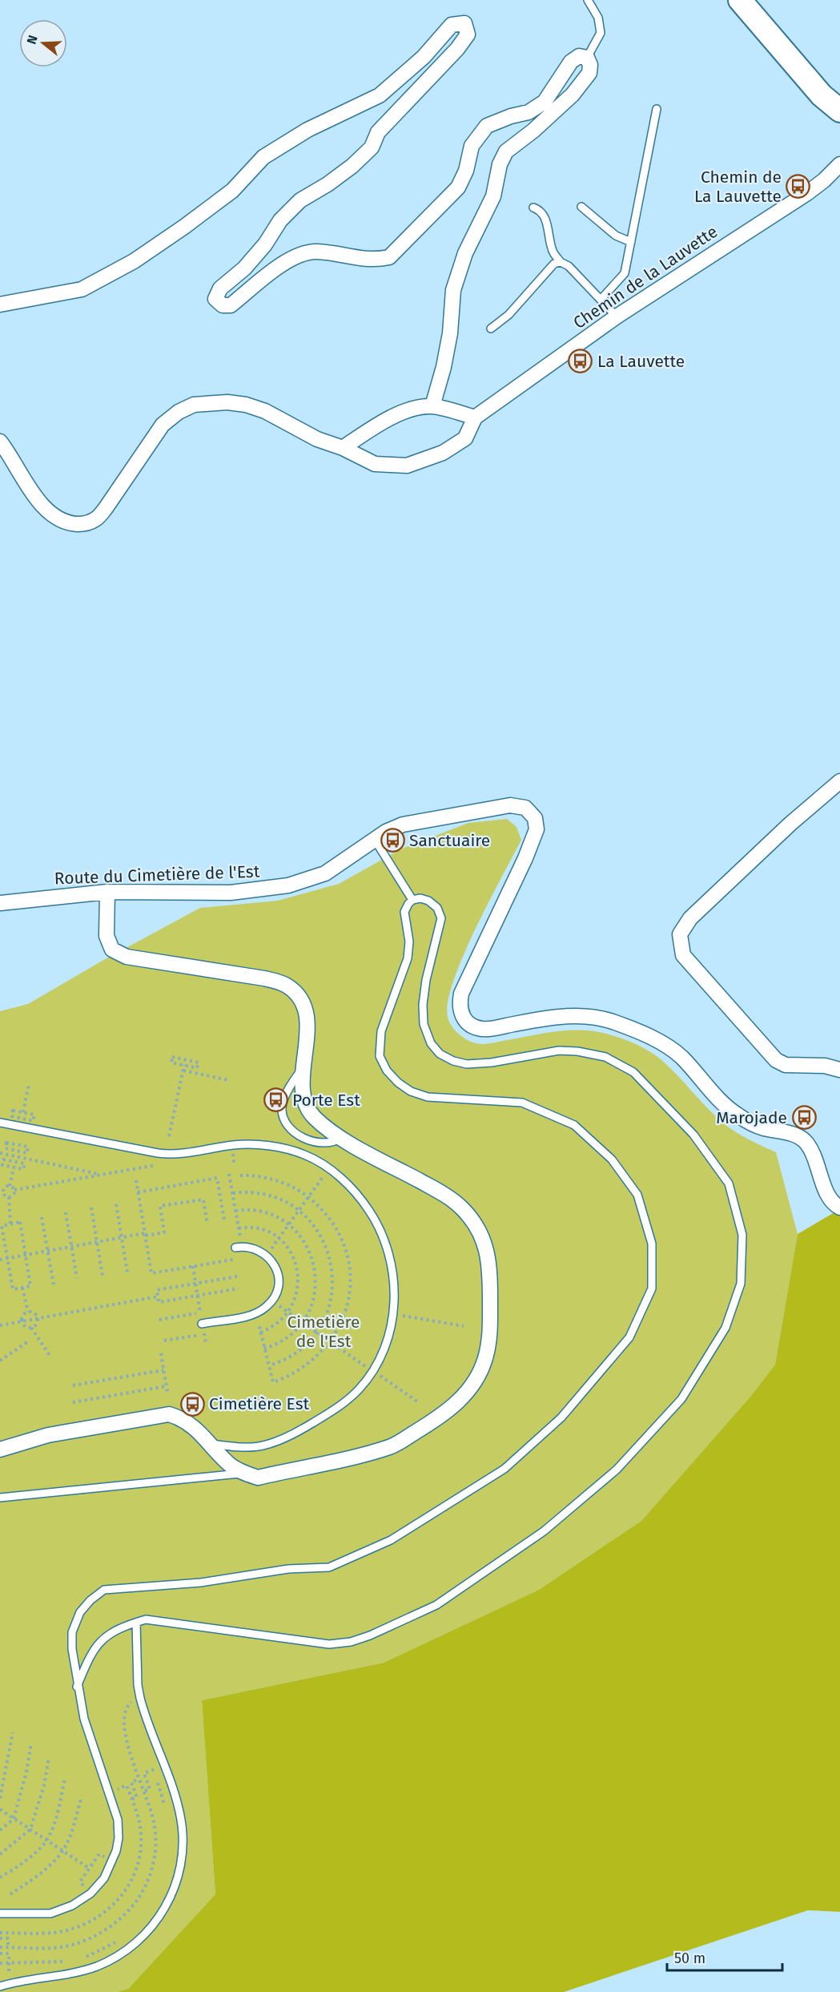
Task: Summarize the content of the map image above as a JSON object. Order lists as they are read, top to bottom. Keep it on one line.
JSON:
{"streets":{"street":["Chemin de la Lauvette","Route du Cimetière de l'Est"]},"parks":["Cimetière de l'Est"],"places":{"bus stop":["Chemin de La Lauvette","La Lauvette","Sanctuaire","Porte Est","Marojade","Cimetière Est"]},"scale_bar":"50 m","north":"left"}
